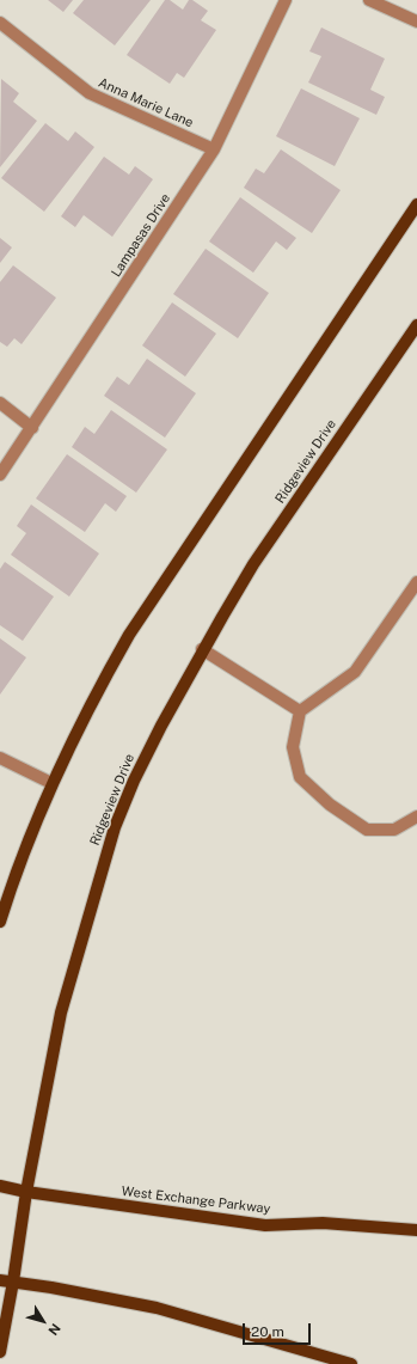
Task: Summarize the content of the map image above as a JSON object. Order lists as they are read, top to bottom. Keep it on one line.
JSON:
{"streets":{"main road":["Ridgeview Drive","West Exchange Parkway"],"street":["Anna Marie Lane","Lampasas Drive"]},"crossings":[["Anna Marie Lane","Lampasas Drive"],["Ridgeview Drive","West Exchange Parkway"]],"scale_bar":"20 m","north":"bottom right"}
